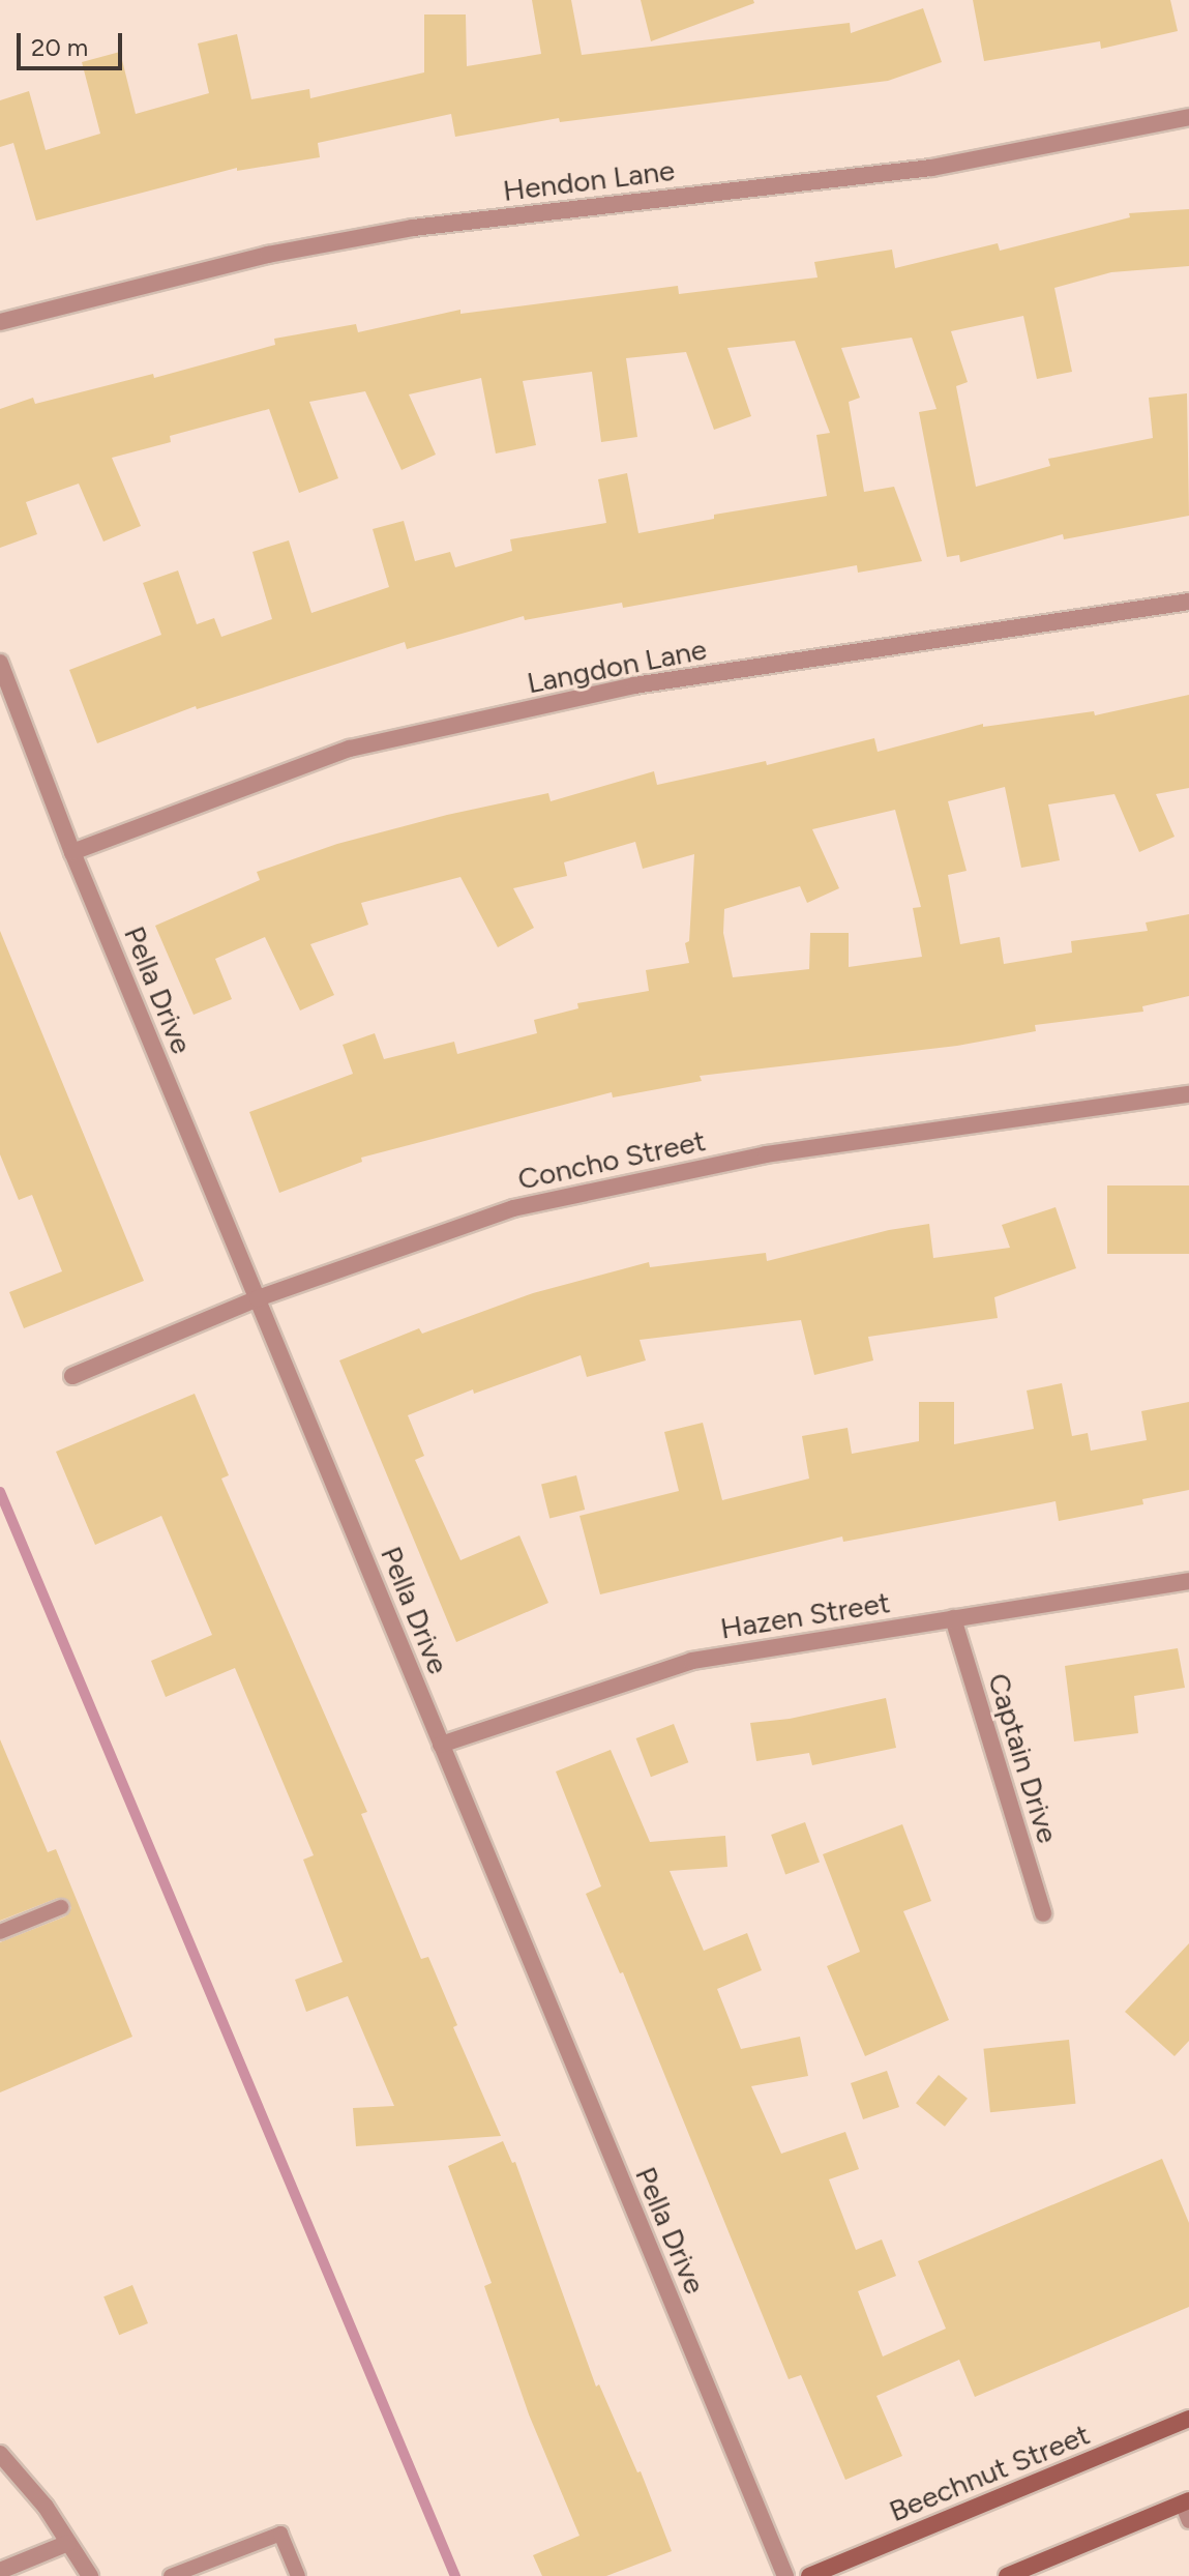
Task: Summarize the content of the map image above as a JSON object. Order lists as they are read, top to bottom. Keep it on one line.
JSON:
{"streets":{"main road":["Beechnut Street"],"street":["Hendon Lane","Langdon Lane","Pella Drive","Concho Street","Hazen Street","Captain Drive"]},"crossings":[["Langdon Lane","Pella Drive"],["Pella Drive","Concho Street"],["Pella Drive","Hazen Street"],["Hazen Street","Captain Drive"]],"scale_bar":"20 m"}
